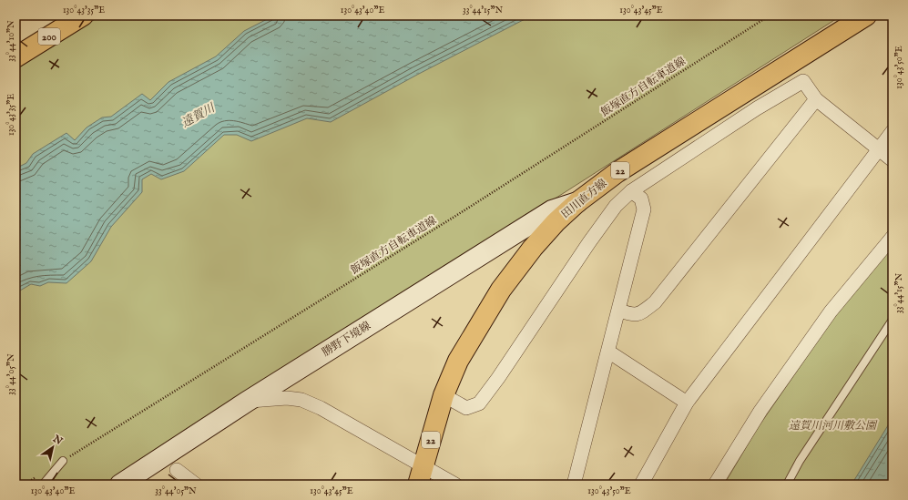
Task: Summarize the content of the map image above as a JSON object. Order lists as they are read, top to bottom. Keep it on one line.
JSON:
{"streets":{"main road":["200","22","田川直方線","勝野下境線"],"path":["飯塚直方自転車道線"]},"crossings":[["田川直方線","勝野下境線"]],"water":["遠賀川"],"parks":["遠賀川河川敷公園"],"north":"top right","coordinates":["130°43'35\"E","130°43'40\"E","33°44'15\"N","130°43'45\"E","33°44'10\"N","130°43'50\"E","33°44'05\"N"]}
